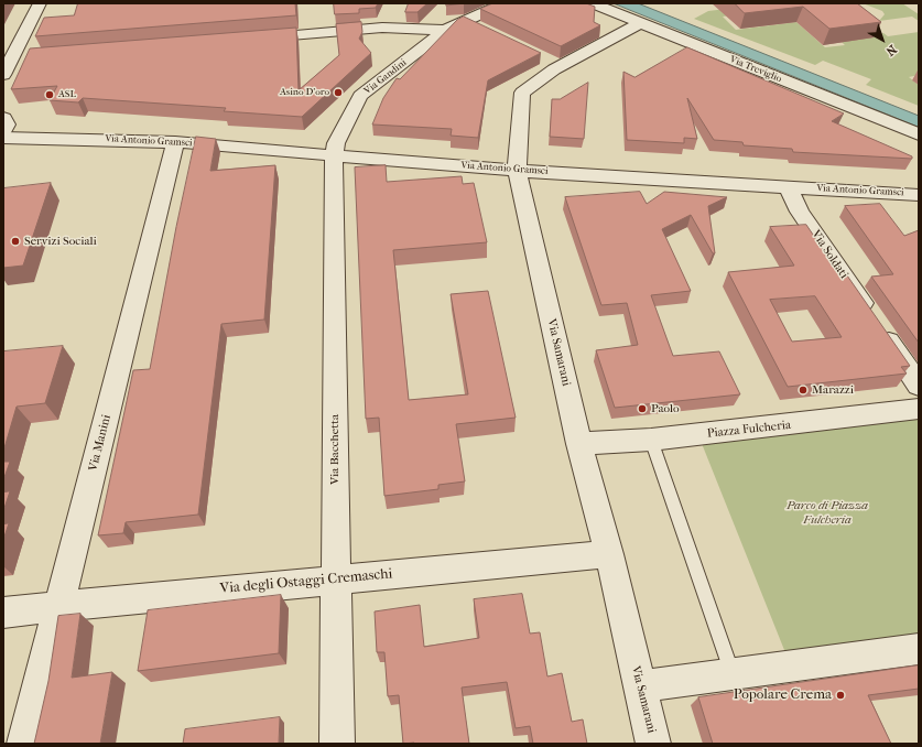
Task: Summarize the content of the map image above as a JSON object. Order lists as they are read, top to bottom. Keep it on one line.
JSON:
{"streets":{"street":["Via Treviglio","Via Gandini","Via Antonio Gramsci","Via Soldati","Via Samarani","Piazza Fulcheria","Via Manini","Via Bacchetta","Via degli Ostaggi Cremaschi"]},"crossings":[["Via Treviglio","Via Samarani"],["Via Gandini","Via Antonio Gramsci"],["Via Gandini","Via Bacchetta"],["Via Antonio Gramsci","Via Soldati"],["Via Antonio Gramsci","Via Samarani"],["Via Antonio Gramsci","Via Manini"],["Via Antonio Gramsci","Via Bacchetta"],["Via Samarani","Piazza Fulcheria"],["Via Samarani","Via degli Ostaggi Cremaschi"],["Via Manini","Via degli Ostaggi Cremaschi"],["Via Bacchetta","Via degli Ostaggi Cremaschi"]],"parks":["Parco di Piazza Fulcheria"],"places":["Asino D'oro","ASL","Servizi Sociali","Marazzi","Paolo","Popolare Crema"],"north":"bottom right"}
